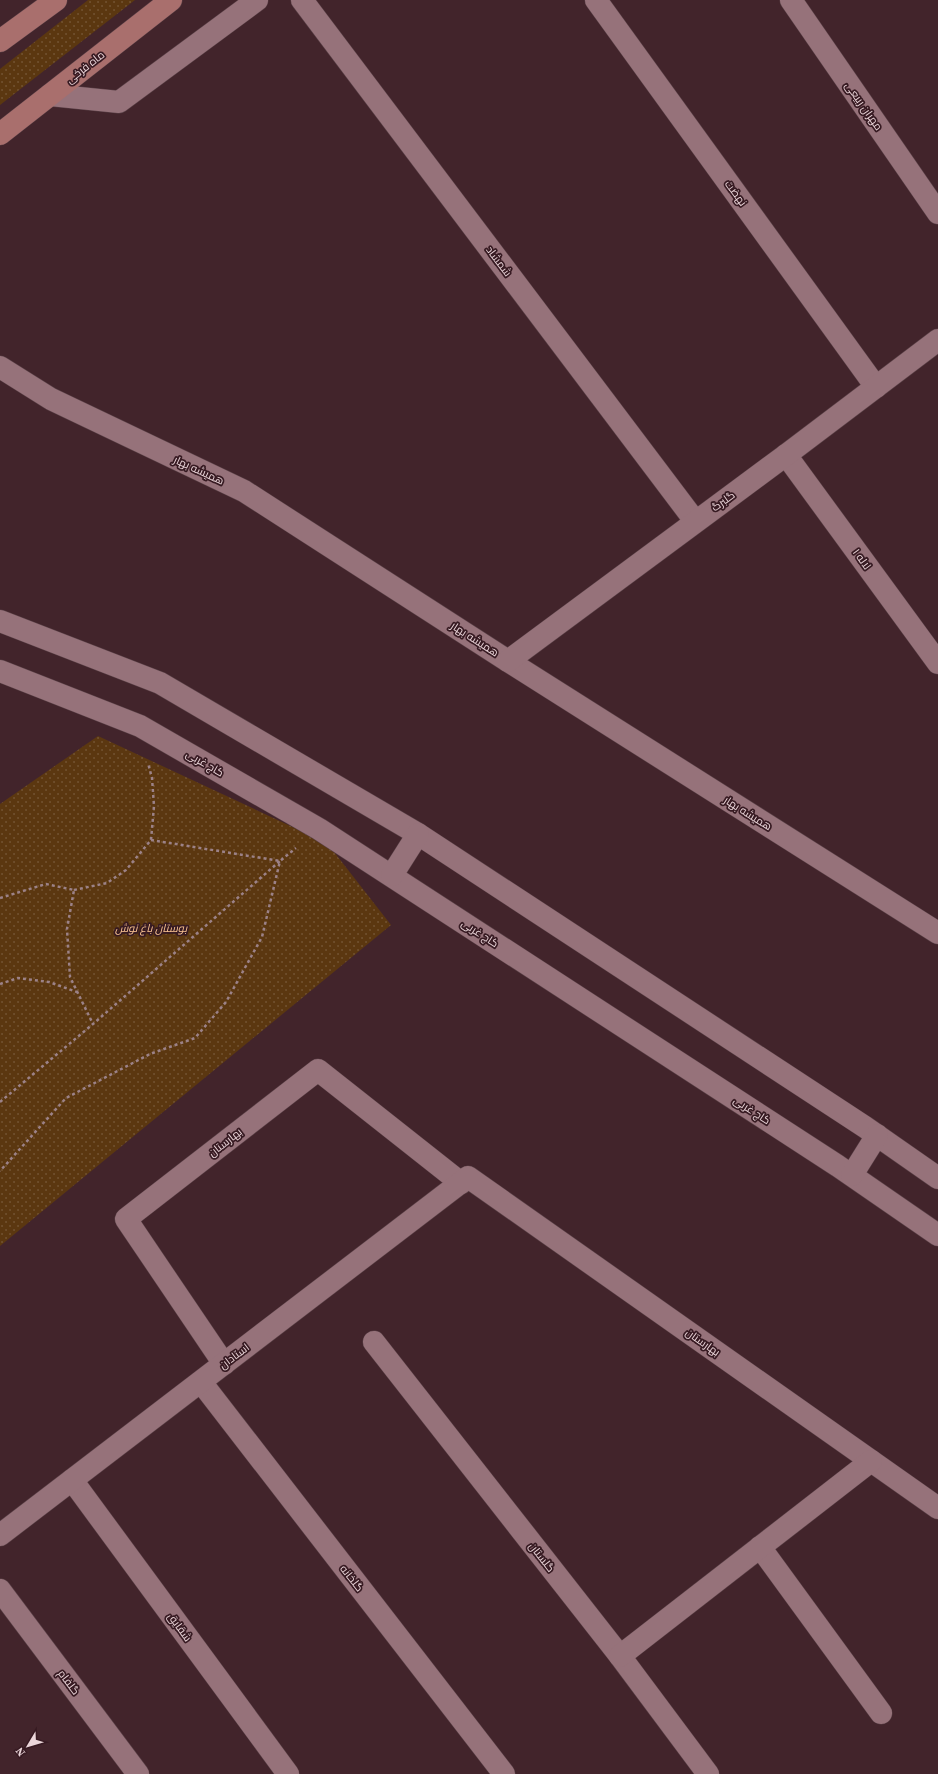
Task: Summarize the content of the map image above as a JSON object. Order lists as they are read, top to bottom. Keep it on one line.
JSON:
{"streets":{"main road":["ماه فرخی"],"street":["مهران ربیعی","نهضت","شمشاد","همیشه بهار","گلبرگ","لاله ۱","کاج غربی","بهارستان","استادان","گلستان","گلخانه","شقایق","گلفام"]},"crossings":[["نهضت","گلبرگ"],["شمشاد","گلبرگ"],["همیشه بهار","گلبرگ"],["گلبرگ","لاله ۱"],["بهارستان","استادان"],["استادان","گلخانه"],["استادان","شقایق"]],"parks":["بوستان باغ نوش"],"north":"bottom left"}
